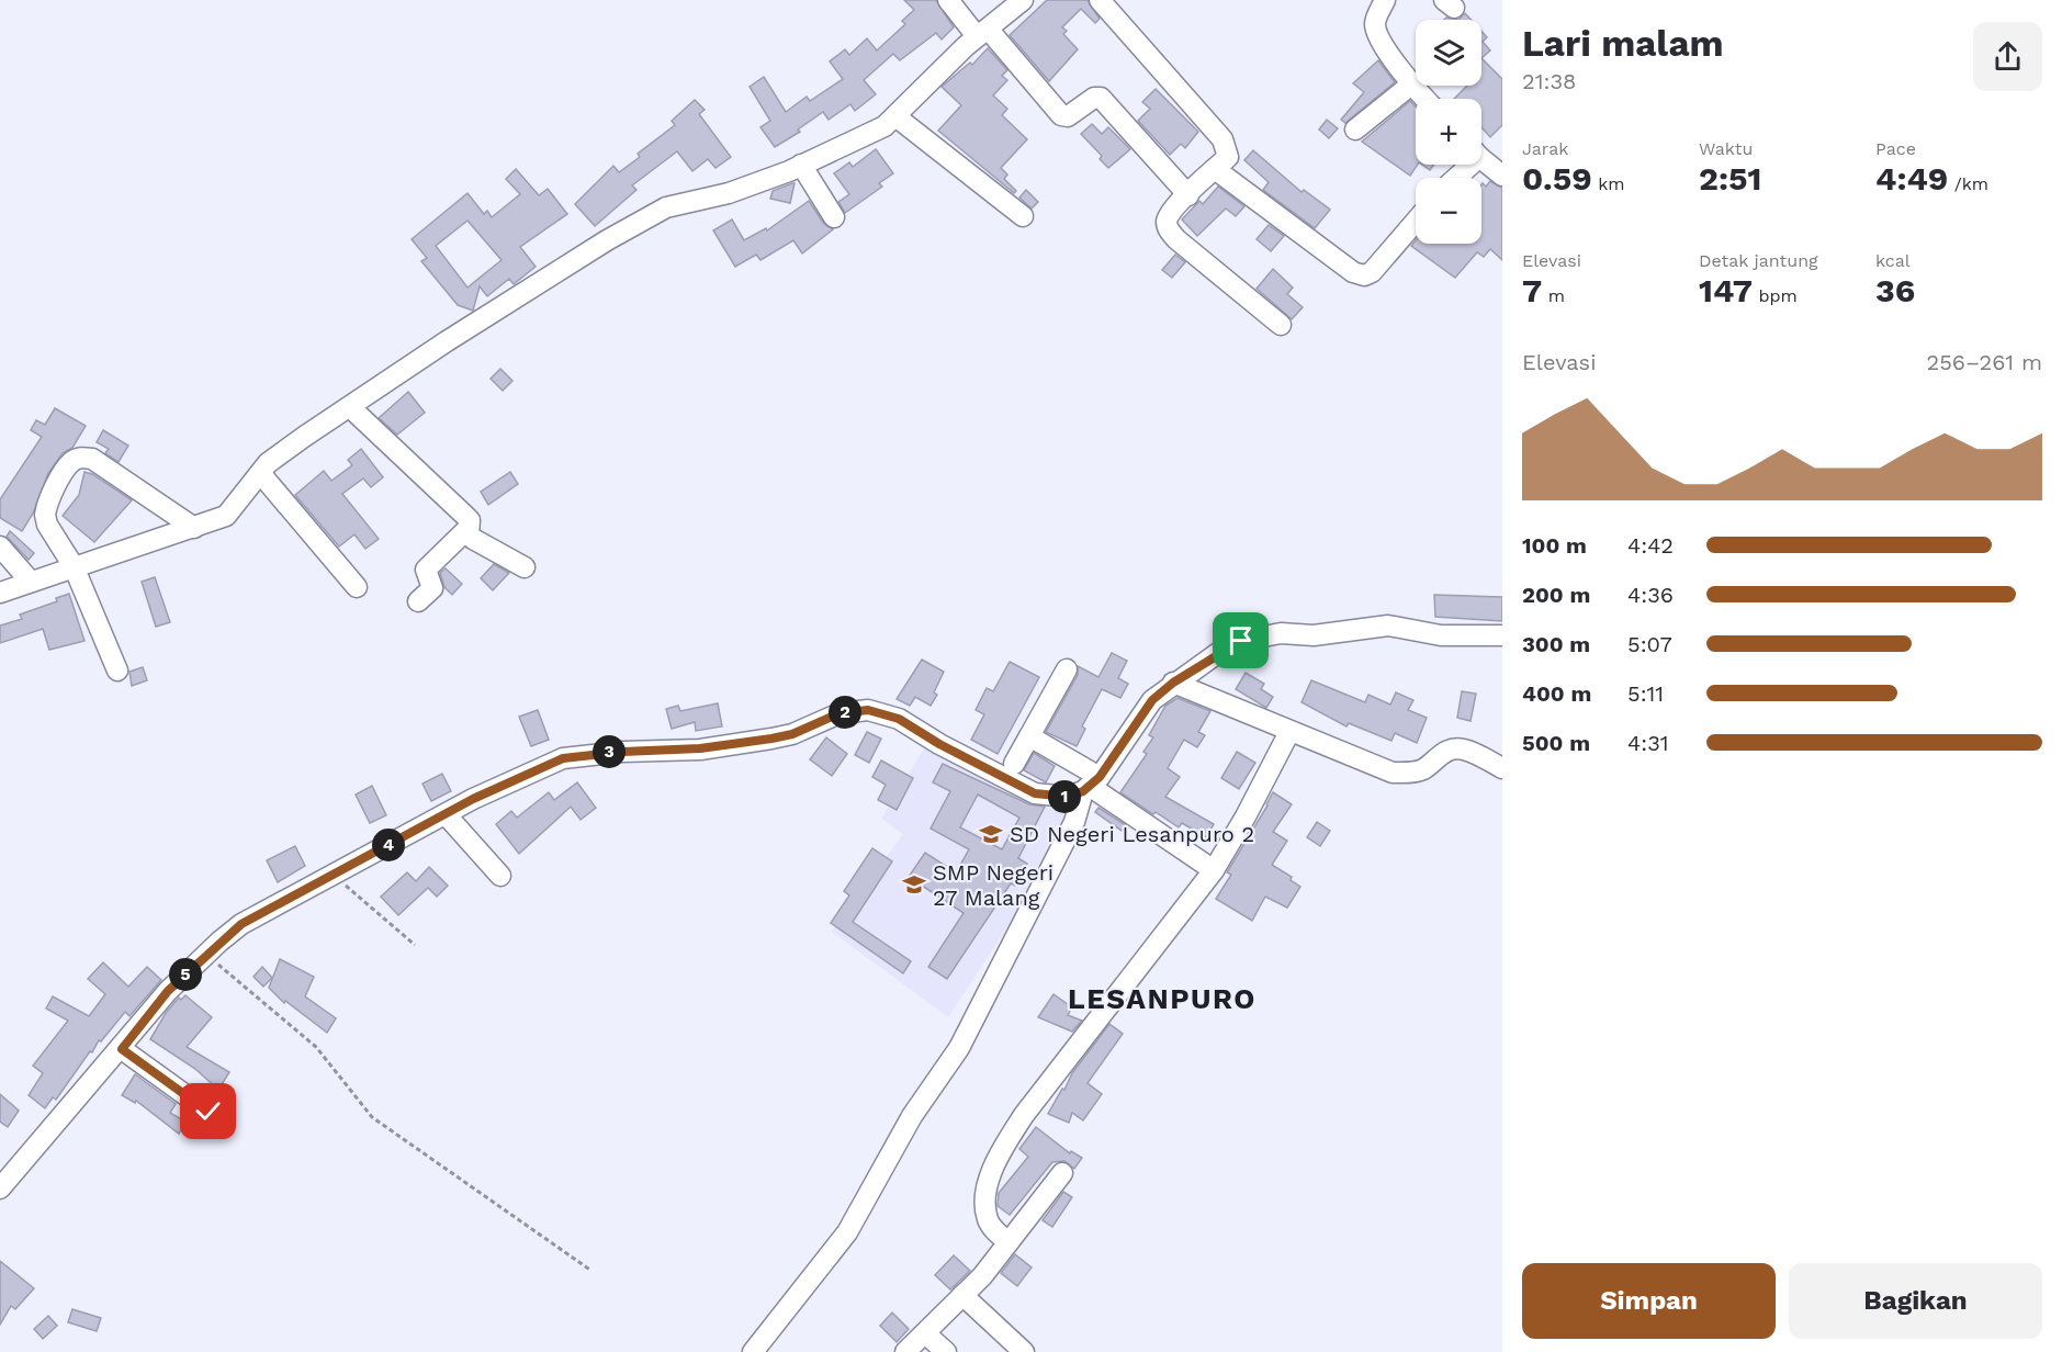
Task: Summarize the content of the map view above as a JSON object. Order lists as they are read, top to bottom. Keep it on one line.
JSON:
{"districts":["LESANPURO"],"places":{"school or university":["SD Negeri Lesanpuro 2","SMP Negeri 27 Malang"]},"page":{"heading":["Lari malam","21:38"],"map_buttons":["+","−"],"stats":[["Jarak","0.59 km"],["Waktu","2:51"],["Pace","4:49 /km"],["Elevasi","7 m"],["Detak jantung","147 bpm"],["kcal","36"]],"chart":["Elevasi","256–261 m"],"list":[{"name":"100 m","note":"4:42"},{"name":"200 m","note":"4:36"},{"name":"300 m","note":"5:07"},{"name":"400 m","note":"5:11"},{"name":"500 m","note":"4:31"}],"pins":["2","3","1","4","5"],"buttons":["Simpan","Bagikan"]}}
